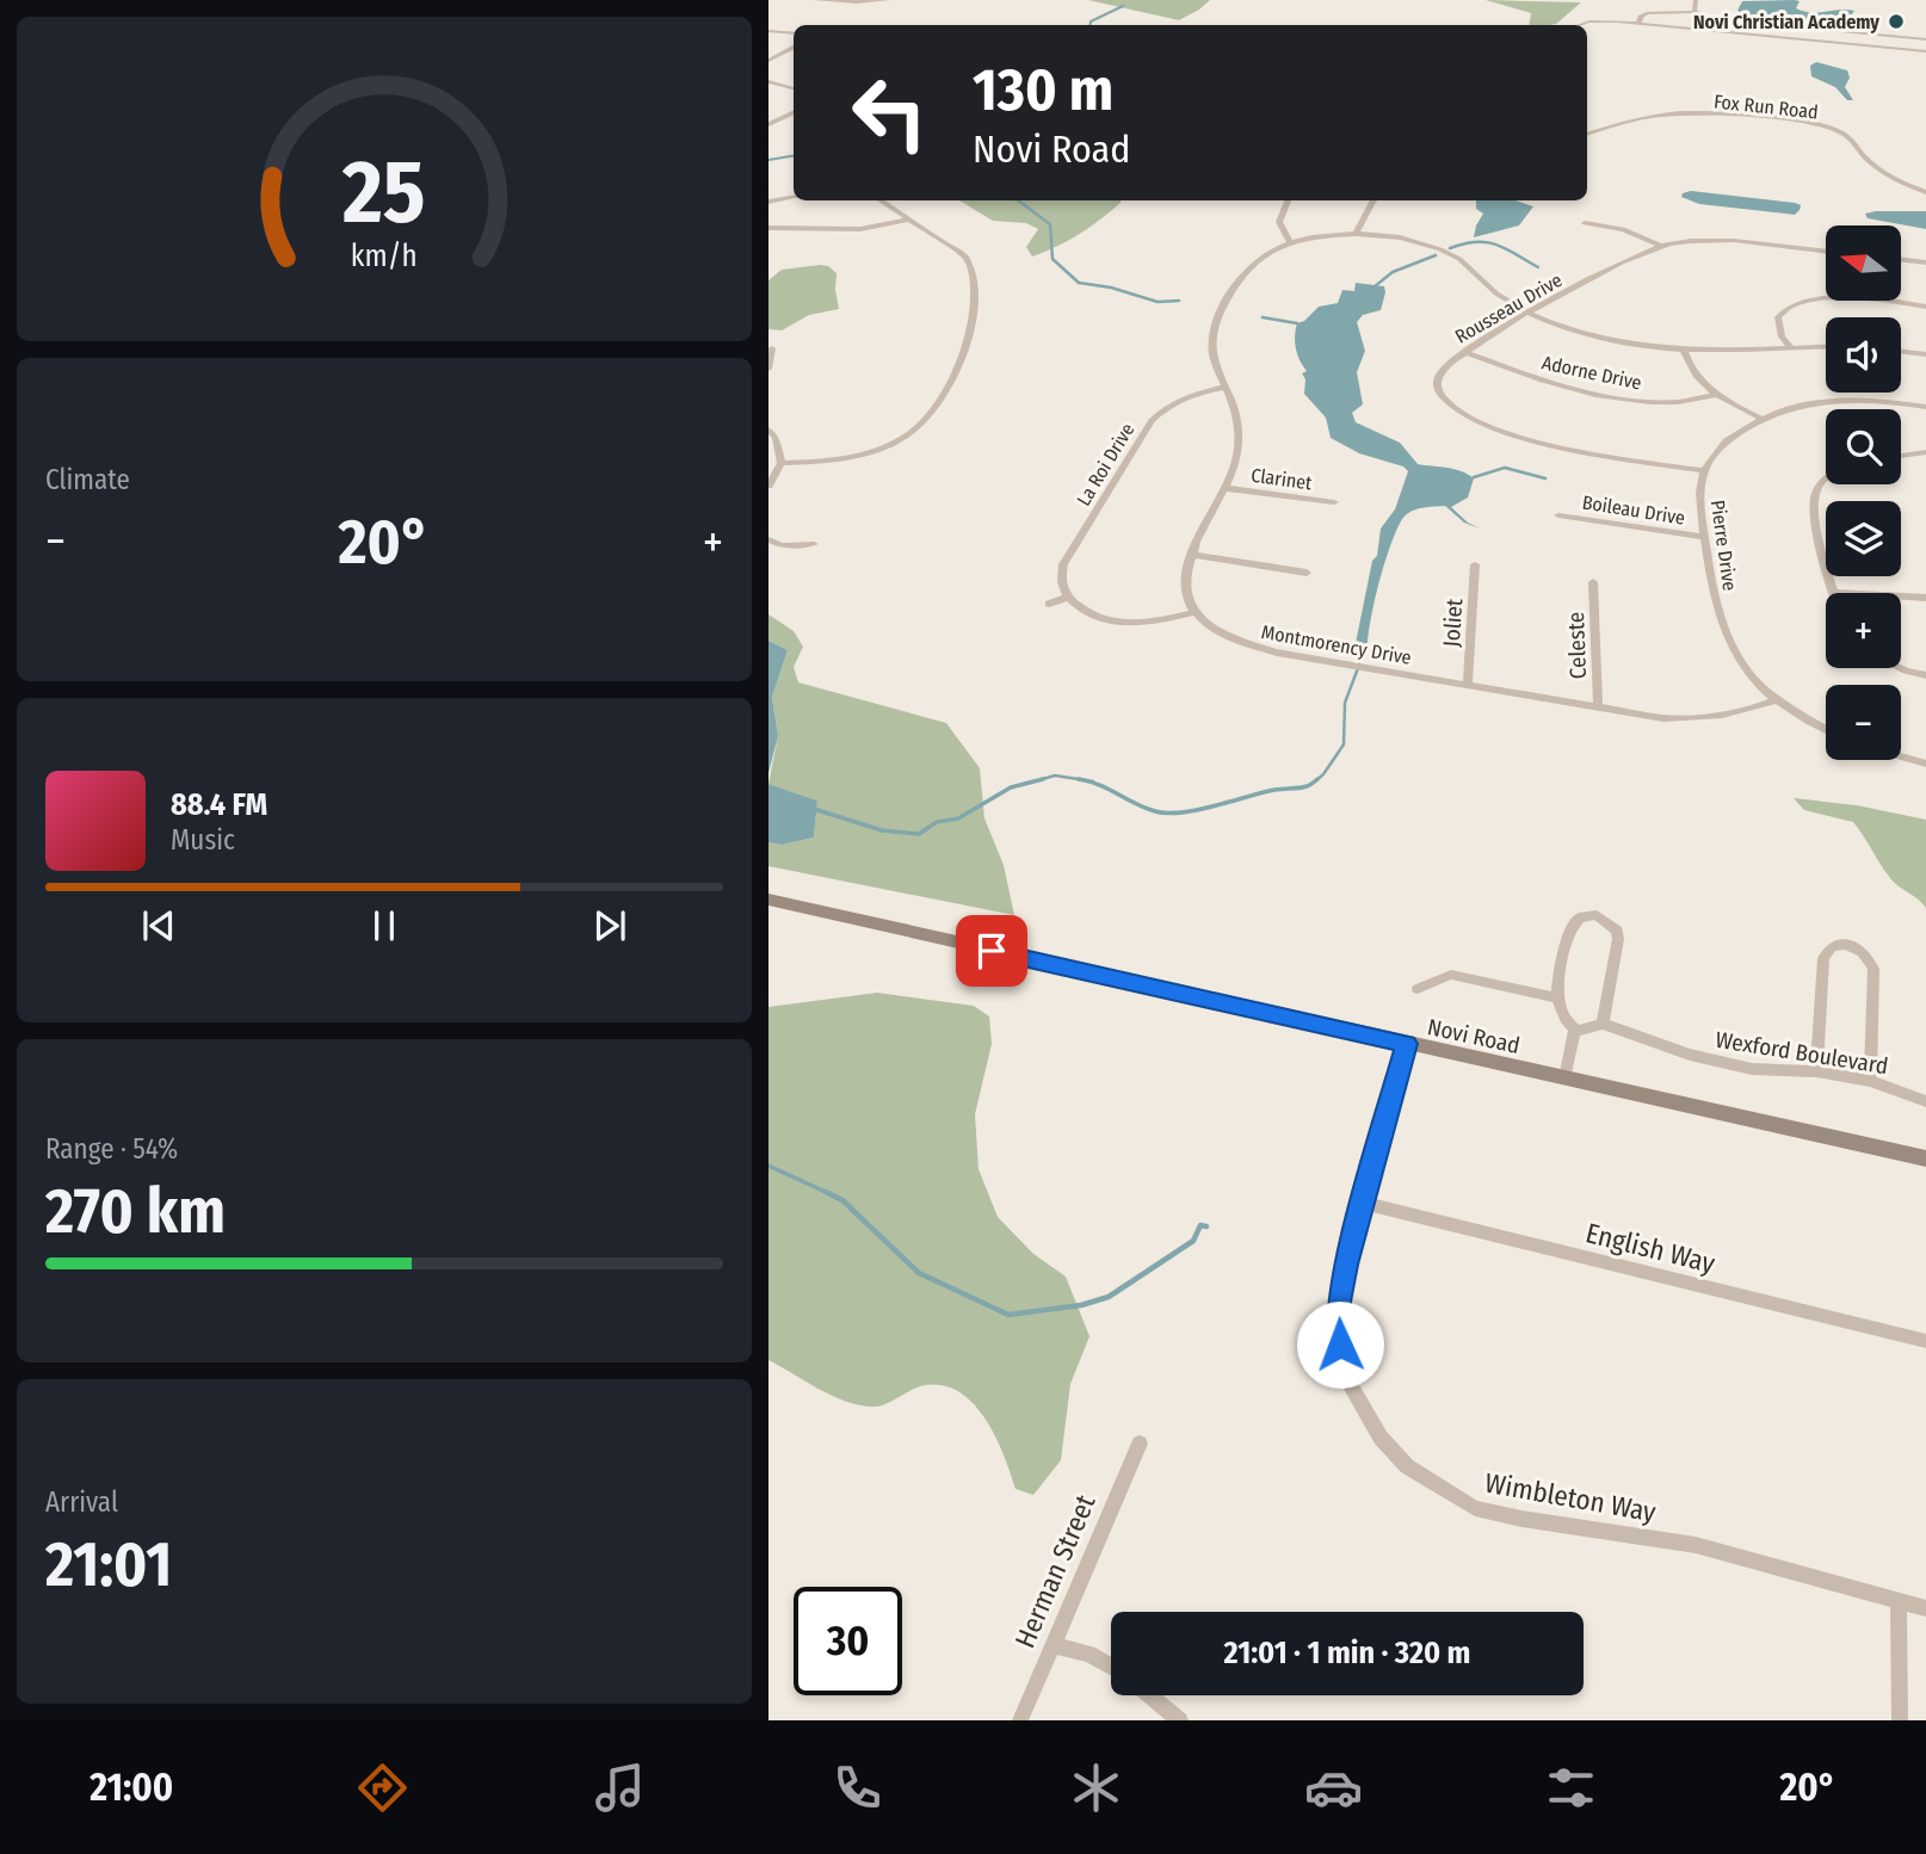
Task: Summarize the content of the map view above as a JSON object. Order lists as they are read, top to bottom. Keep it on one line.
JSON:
{"streets":{"main road":["Novi Road"],"street":["Fox Run Road","Rousseau Drive","Adorne Drive","La Roi Drive","Clarinet","Boileau Drive","Pierre Drive","Joliet","Montmorency Drive","Celeste","Wexford Boulevard","English Way","Wimbleton Way","Herman Street"]},"crossings":[["Rousseau Drive","Adorne Drive"],["Rousseau Drive","Pierre Drive"],["Boileau Drive","Pierre Drive"],["Pierre Drive","Montmorency Drive"],["Joliet","Montmorency Drive"],["Montmorency Drive","Celeste"],["Novi Road","Wimbleton Way"],["English Way","Wimbleton Way"]],"places":["Novi Christian Academy"],"north":"left","page":{"turn":["130 m","Novi Road"],"map_buttons":["+","−"],"tile":["Climate",["Range · 54%","270 km"],["Arrival","21:01"]],"heat":["−","20°","+"],"song":["88.4 FM","Music"],"limit":"30","trip":"21:01 · 1 min · 320 m","tabs":["21:00","20°"],"gauge":["25","km/h"]}}
